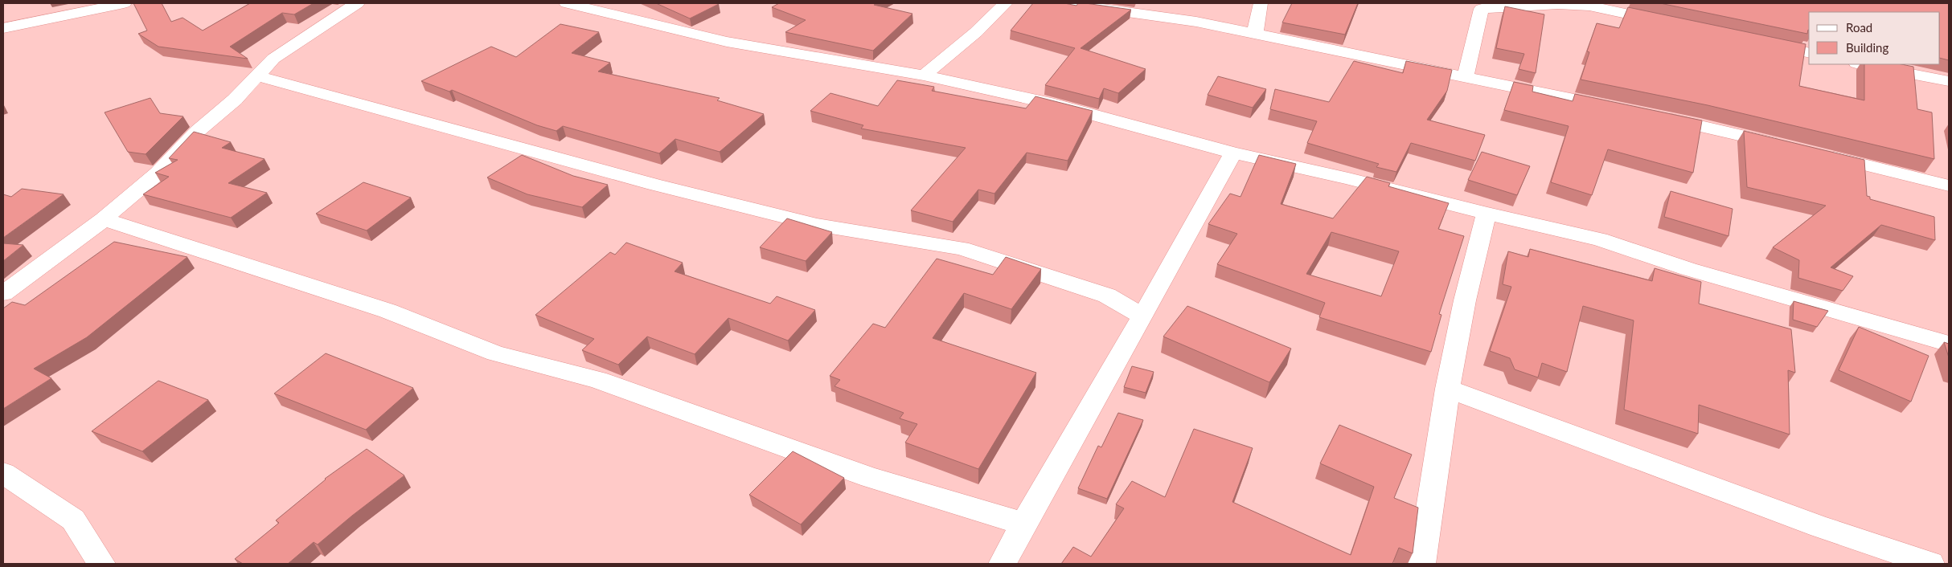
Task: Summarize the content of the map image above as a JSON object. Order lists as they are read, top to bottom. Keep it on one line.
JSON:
{"legend":["Road","Building"]}
